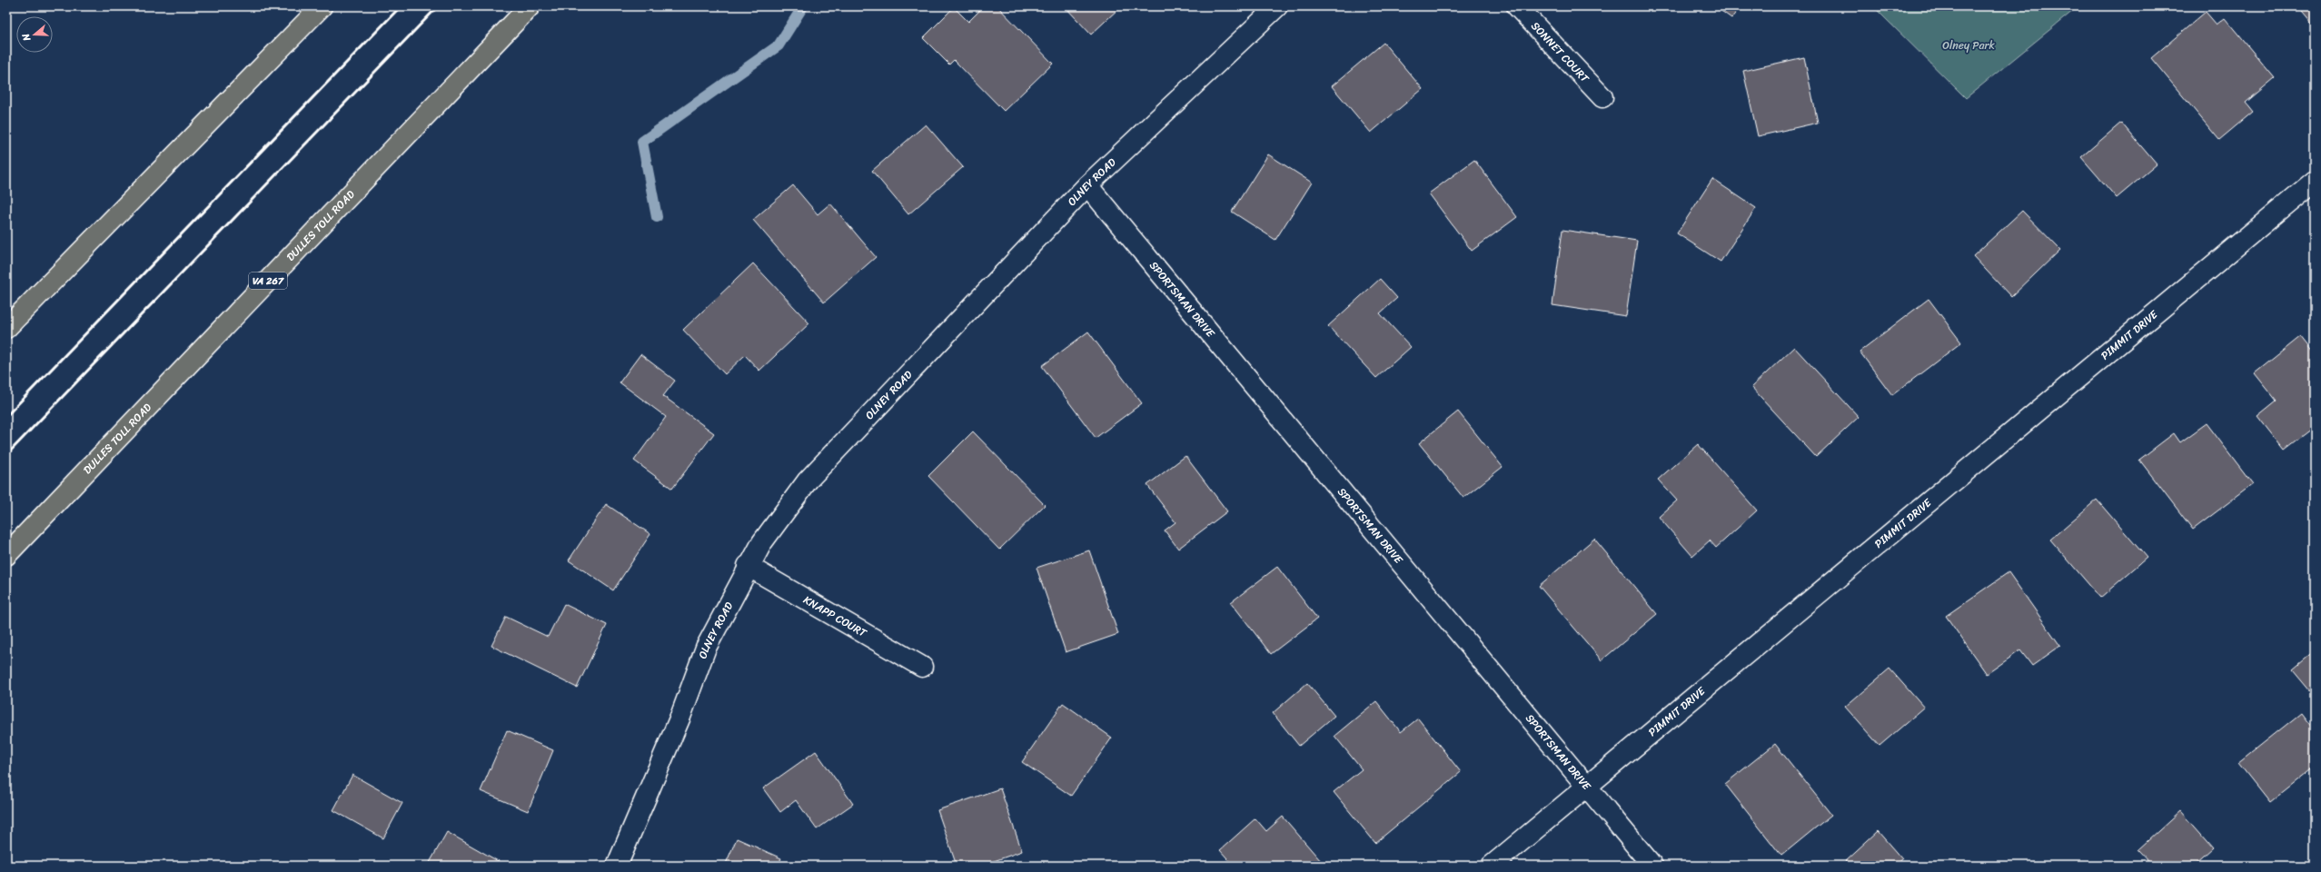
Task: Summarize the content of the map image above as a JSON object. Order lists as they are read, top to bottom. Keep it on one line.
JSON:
{"streets":{"highway":["DULLES TOLL ROAD","VA 267"],"street":["SONNET COURT","OLNEY ROAD","SPORTSMAN DRIVE","PIMMIT DRIVE","KNAPP COURT"]},"crossings":[["OLNEY ROAD","SPORTSMAN DRIVE"],["OLNEY ROAD","KNAPP COURT"],["SPORTSMAN DRIVE","PIMMIT DRIVE"]],"parks":["Olney Park"],"north":"left"}
